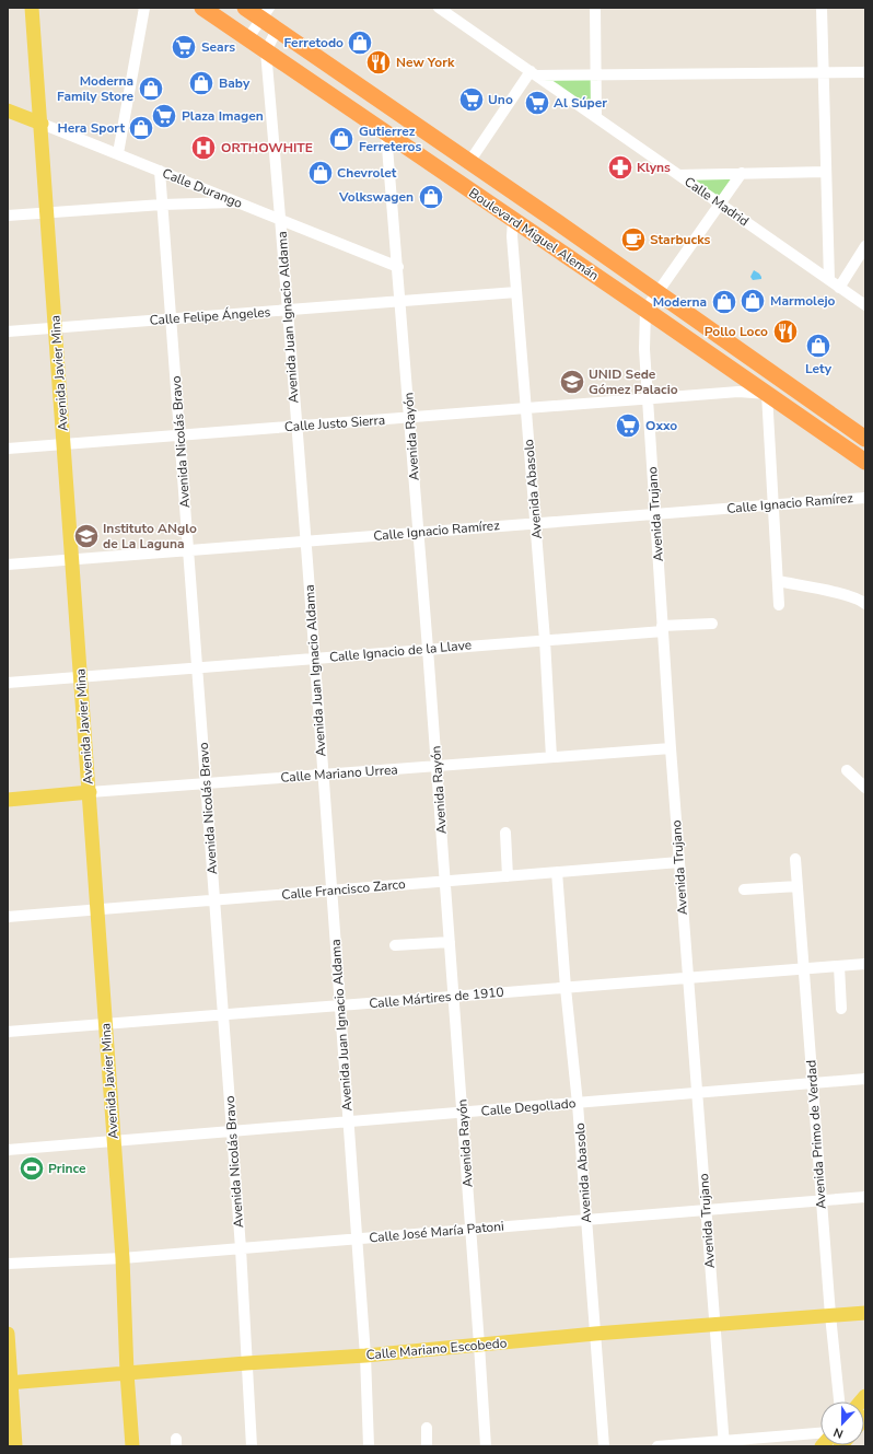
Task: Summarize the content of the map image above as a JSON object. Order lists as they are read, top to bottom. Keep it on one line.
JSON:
{"streets":{"highway":["Boulevard Miguel Alemán"],"main road":["Calle Durango","Avenida Javier Mina","Calle Mariano Urrea","Calle Mariano Escobedo"],"street":["Calle Madrid","Calle Felipe Ángeles","Avenida Juan Ignacio Aldama","Calle Justo Sierra","Avenida Rayón","Avenida Nicolás Bravo","Avenida Abasolo","Calle Ignacio Ramírez","Avenida Trujano","Calle Ignacio de la Llave","Calle Francisco Zarco","Calle Mártires de 1910","Calle Degollado","Avenida Primo de Verdad","Calle José María Patoni"]},"crossings":[["Calle Durango","Avenida Juan Ignacio Aldama"],["Calle Durango","Avenida Javier Mina"],["Calle Durango","Avenida Rayón"],["Calle Durango","Avenida Nicolás Bravo"],["Boulevard Miguel Alemán","Avenida Juan Ignacio Aldama"],["Boulevard Miguel Alemán","Calle Justo Sierra"],["Boulevard Miguel Alemán","Avenida Rayón"],["Boulevard Miguel Alemán","Avenida Abasolo"],["Boulevard Miguel Alemán","Avenida Trujano"],["Calle Felipe Ángeles","Avenida Juan Ignacio Aldama"],["Calle Felipe Ángeles","Avenida Javier Mina"],["Calle Felipe Ángeles","Avenida Rayón"],["Calle Felipe Ángeles","Avenida Nicolás Bravo"],["Calle Felipe Ángeles","Avenida Abasolo"],["Avenida Juan Ignacio Aldama","Calle Justo Sierra"],["Avenida Juan Ignacio Aldama","Calle Ignacio Ramírez"],["Avenida Juan Ignacio Aldama","Calle Ignacio de la Llave"],["Avenida Juan Ignacio Aldama","Calle Mariano Urrea"],["Avenida Juan Ignacio Aldama","Calle Francisco Zarco"],["Avenida Juan Ignacio Aldama","Calle Mártires de 1910"],["Avenida Juan Ignacio Aldama","Calle Degollado"],["Avenida Juan Ignacio Aldama","Calle José María Patoni"],["Avenida Juan Ignacio Aldama","Calle Mariano Escobedo"],["Avenida Javier Mina","Calle Justo Sierra"],["Avenida Javier Mina","Calle Ignacio Ramírez"],["Avenida Javier Mina","Calle Ignacio de la Llave"],["Avenida Javier Mina","Calle Mariano Urrea"],["Avenida Javier Mina","Calle Francisco Zarco"],["Avenida Javier Mina","Calle Mártires de 1910"],["Avenida Javier Mina","Calle Degollado"],["Avenida Javier Mina","Calle José María Patoni"],["Avenida Javier Mina","Calle Mariano Escobedo"],["Calle Justo Sierra","Avenida Rayón"],["Calle Justo Sierra","Avenida Nicolás Bravo"],["Calle Justo Sierra","Avenida Abasolo"],["Calle Justo Sierra","Avenida Trujano"],["Avenida Rayón","Calle Ignacio Ramírez"],["Avenida Rayón","Calle Ignacio de la Llave"],["Avenida Rayón","Calle Mariano Urrea"],["Avenida Rayón","Calle Francisco Zarco"],["Avenida Rayón","Calle Mártires de 1910"],["Avenida Rayón","Calle Degollado"],["Avenida Rayón","Calle José María Patoni"],["Avenida Rayón","Calle Mariano Escobedo"],["Avenida Nicolás Bravo","Calle Ignacio Ramírez"],["Avenida Nicolás Bravo","Calle Ignacio de la Llave"],["Avenida Nicolás Bravo","Calle Mariano Urrea"],["Avenida Nicolás Bravo","Calle Francisco Zarco"],["Avenida Nicolás Bravo","Calle Mártires de 1910"],["Avenida Nicolás Bravo","Calle Degollado"],["Avenida Nicolás Bravo","Calle José María Patoni"],["Avenida Nicolás Bravo","Calle Mariano Escobedo"],["Avenida Abasolo","Calle Ignacio Ramírez"],["Avenida Abasolo","Calle Ignacio de la Llave"],["Avenida Abasolo","Calle Mariano Urrea"],["Avenida Abasolo","Calle Francisco Zarco"],["Avenida Abasolo","Calle Mártires de 1910"],["Avenida Abasolo","Calle Degollado"],["Avenida Abasolo","Calle José María Patoni"],["Avenida Abasolo","Calle Mariano Escobedo"],["Calle Ignacio Ramírez","Avenida Trujano"],["Avenida Trujano","Calle Ignacio de la Llave"],["Avenida Trujano","Calle Mariano Urrea"],["Avenida Trujano","Calle Francisco Zarco"],["Avenida Trujano","Calle Mártires de 1910"],["Avenida Trujano","Calle Degollado"],["Avenida Trujano","Calle José María Patoni"],["Avenida Trujano","Calle Mariano Escobedo"],["Calle Mártires de 1910","Avenida Primo de Verdad"],["Calle Degollado","Avenida Primo de Verdad"],["Avenida Primo de Verdad","Calle José María Patoni"],["Avenida Primo de Verdad","Calle Mariano Escobedo"]],"places":{"shop":["Ferretodo","Baby","Moderna Family Store","Hera Sport","Gutierrez Ferreteros","Chevrolet","Volkswagen","Marmolejo","Moderna","Lety"],"supermarket":["Sears","Uno","Al Súper","Plaza Imagen","Oxxo"],"restaurant":["New York","Pollo Loco"],"hospital":["ORTHOWHITE"],"pharmacy":["Klyns"],"cafe":["Starbucks"],"school or university":["UNID Sede Gómez Palacio","Instituto ANglo de La Laguna"],"sports":["Prince"]},"north":"bottom"}
